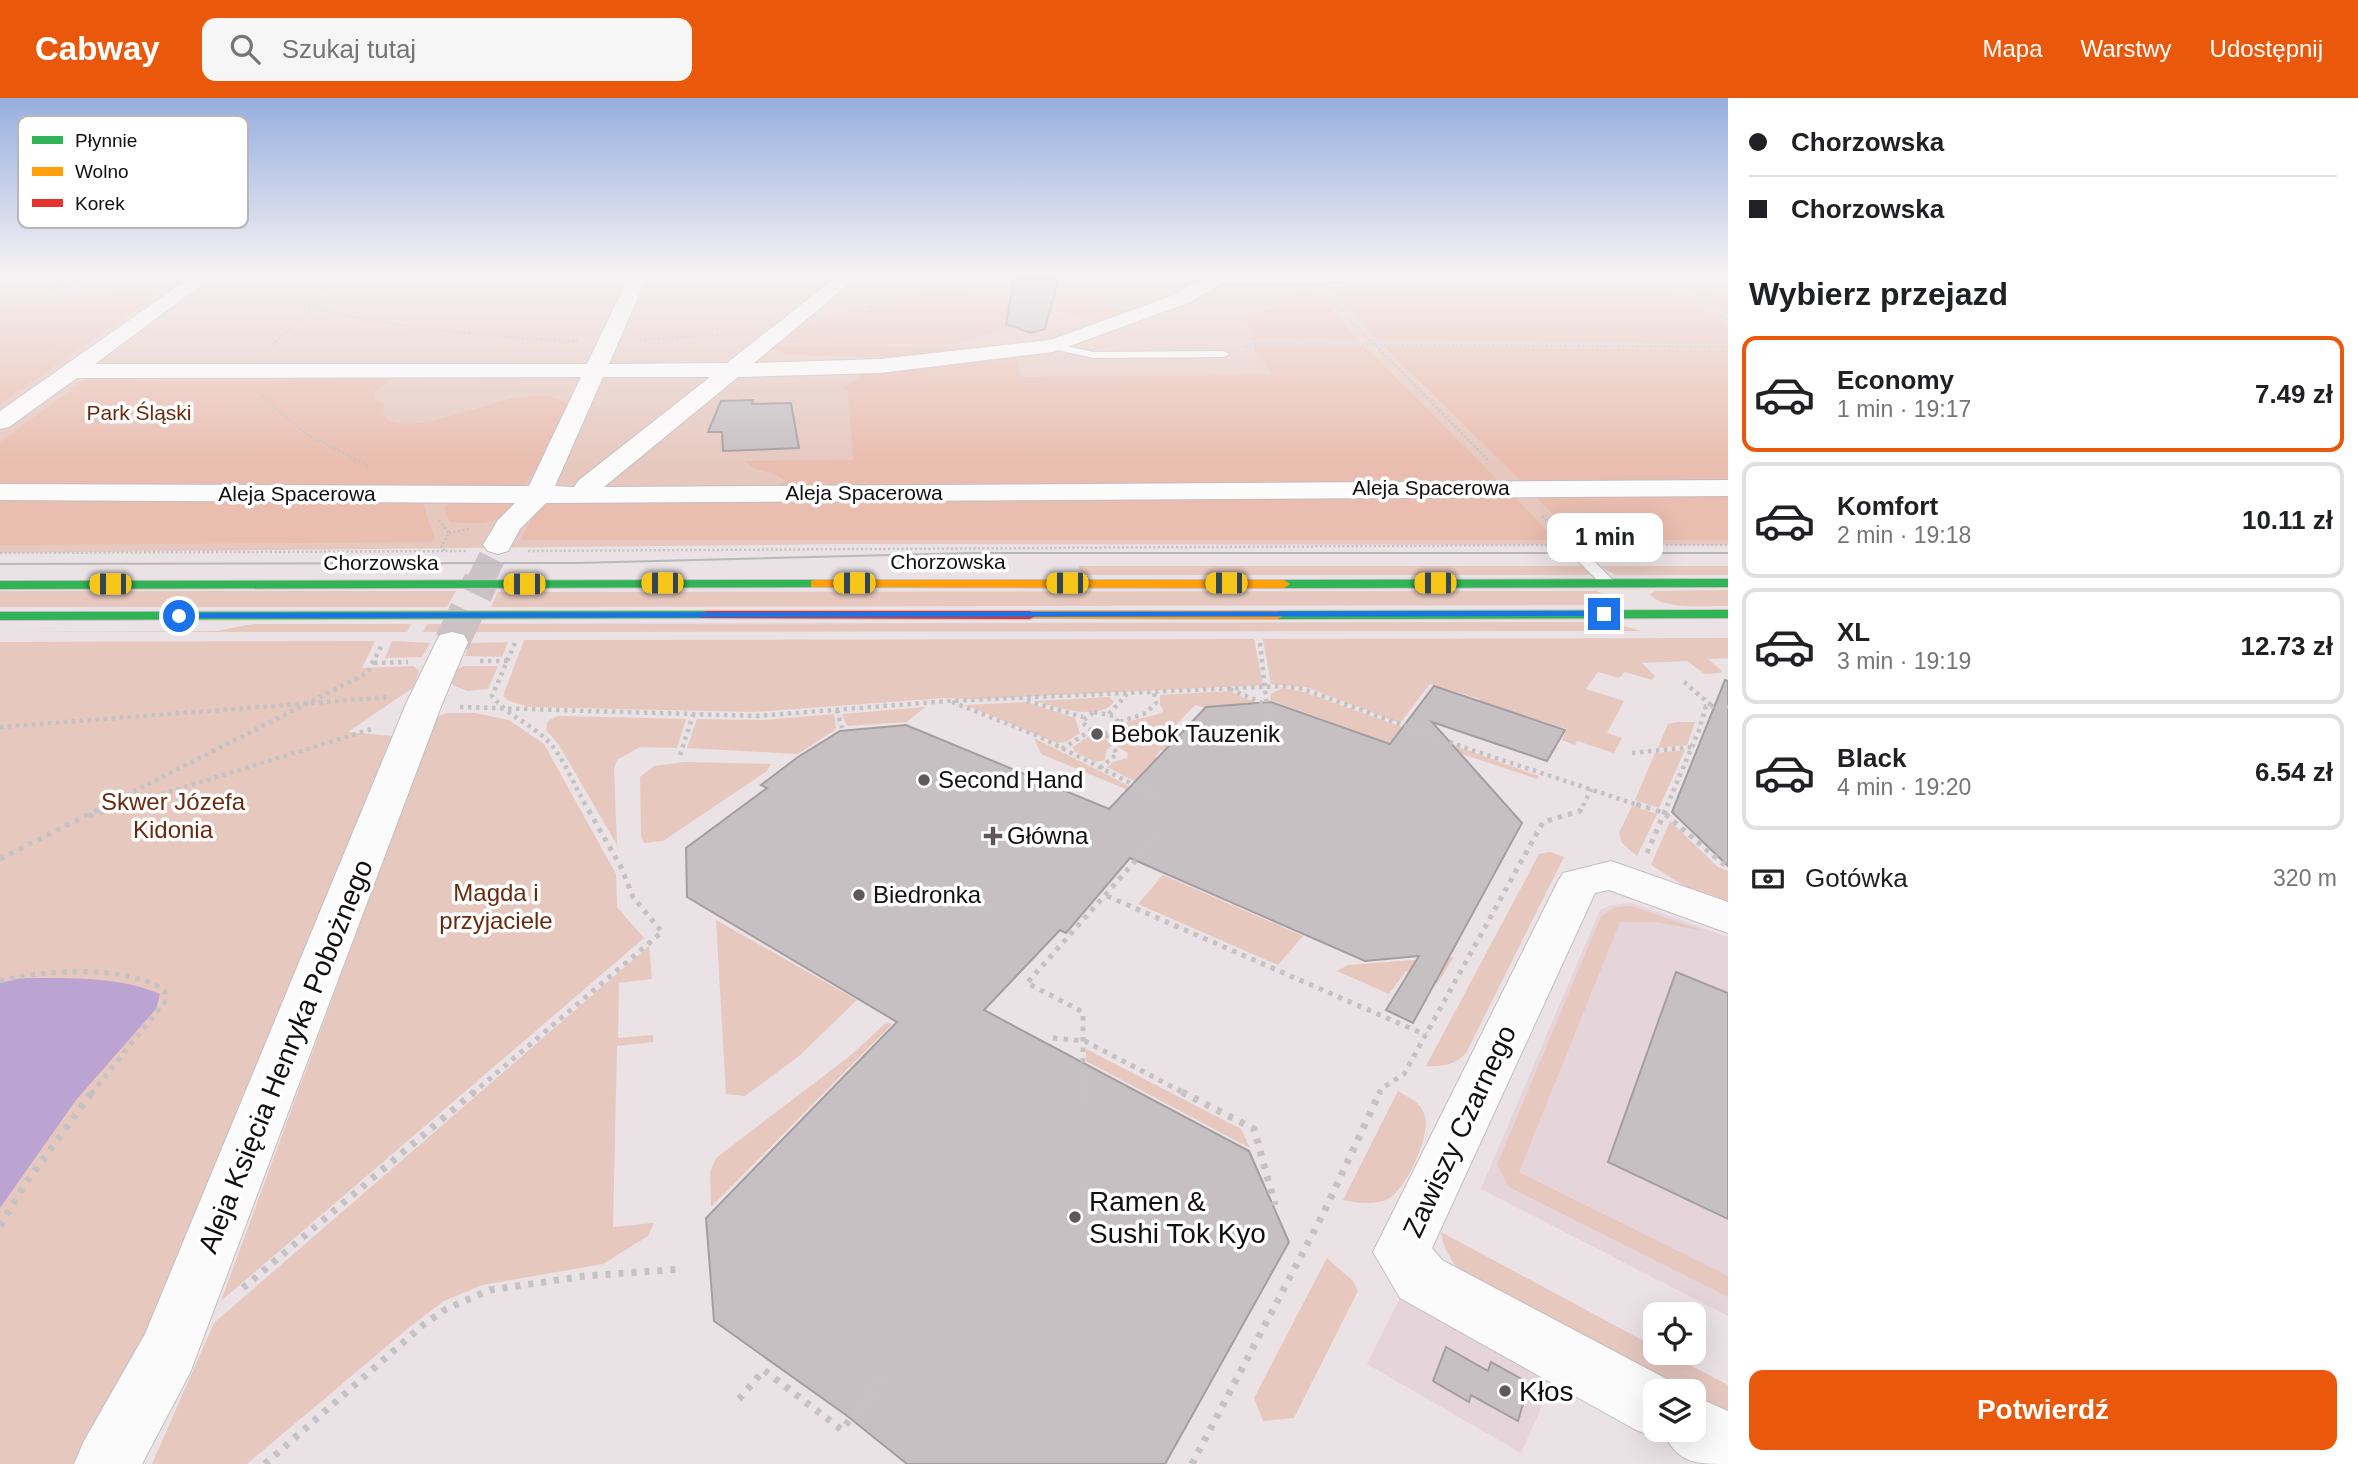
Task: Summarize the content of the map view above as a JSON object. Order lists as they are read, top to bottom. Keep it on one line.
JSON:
{"streets":{"main road":["Chorzowska"],"street":["Aleja Spacerowa","Aleja Księcia Henryka Pobożnego","Zawiszy Czarnego"]},"parks":["Park Śląski","Skwer Józefa Kidonia","Magda i przyjaciele"],"places":{"other":["Bebok Tauzenik","Second Hand","Biedronka","Ramen & Sushi Tok Kyo","Kłos"],"health":["Główna"]},"legend":["Płynnie","Wolno","Korek"],"page":{"header":"Cabway","search":"Szukaj tutaj","nav":["Mapa","Warstwy","Udostępnij"],"banner":["Chorzowska","Chorzowska"],"heading":"Wybierz przejazd","list":[{"name":"Economy","note":"1 min · 19:17","value":"7.49 zł"},{"name":"Komfort","note":"2 min · 19:18","value":"10.11 zł"},{"name":"XL","note":"3 min · 19:19","value":"12.73 zł"},{"name":"Black","note":"4 min · 19:20","value":"6.54 zł"}],"bubble":"1 min","pay":["Gotówka","320 m"],"buttons":"Potwierdź"}}
